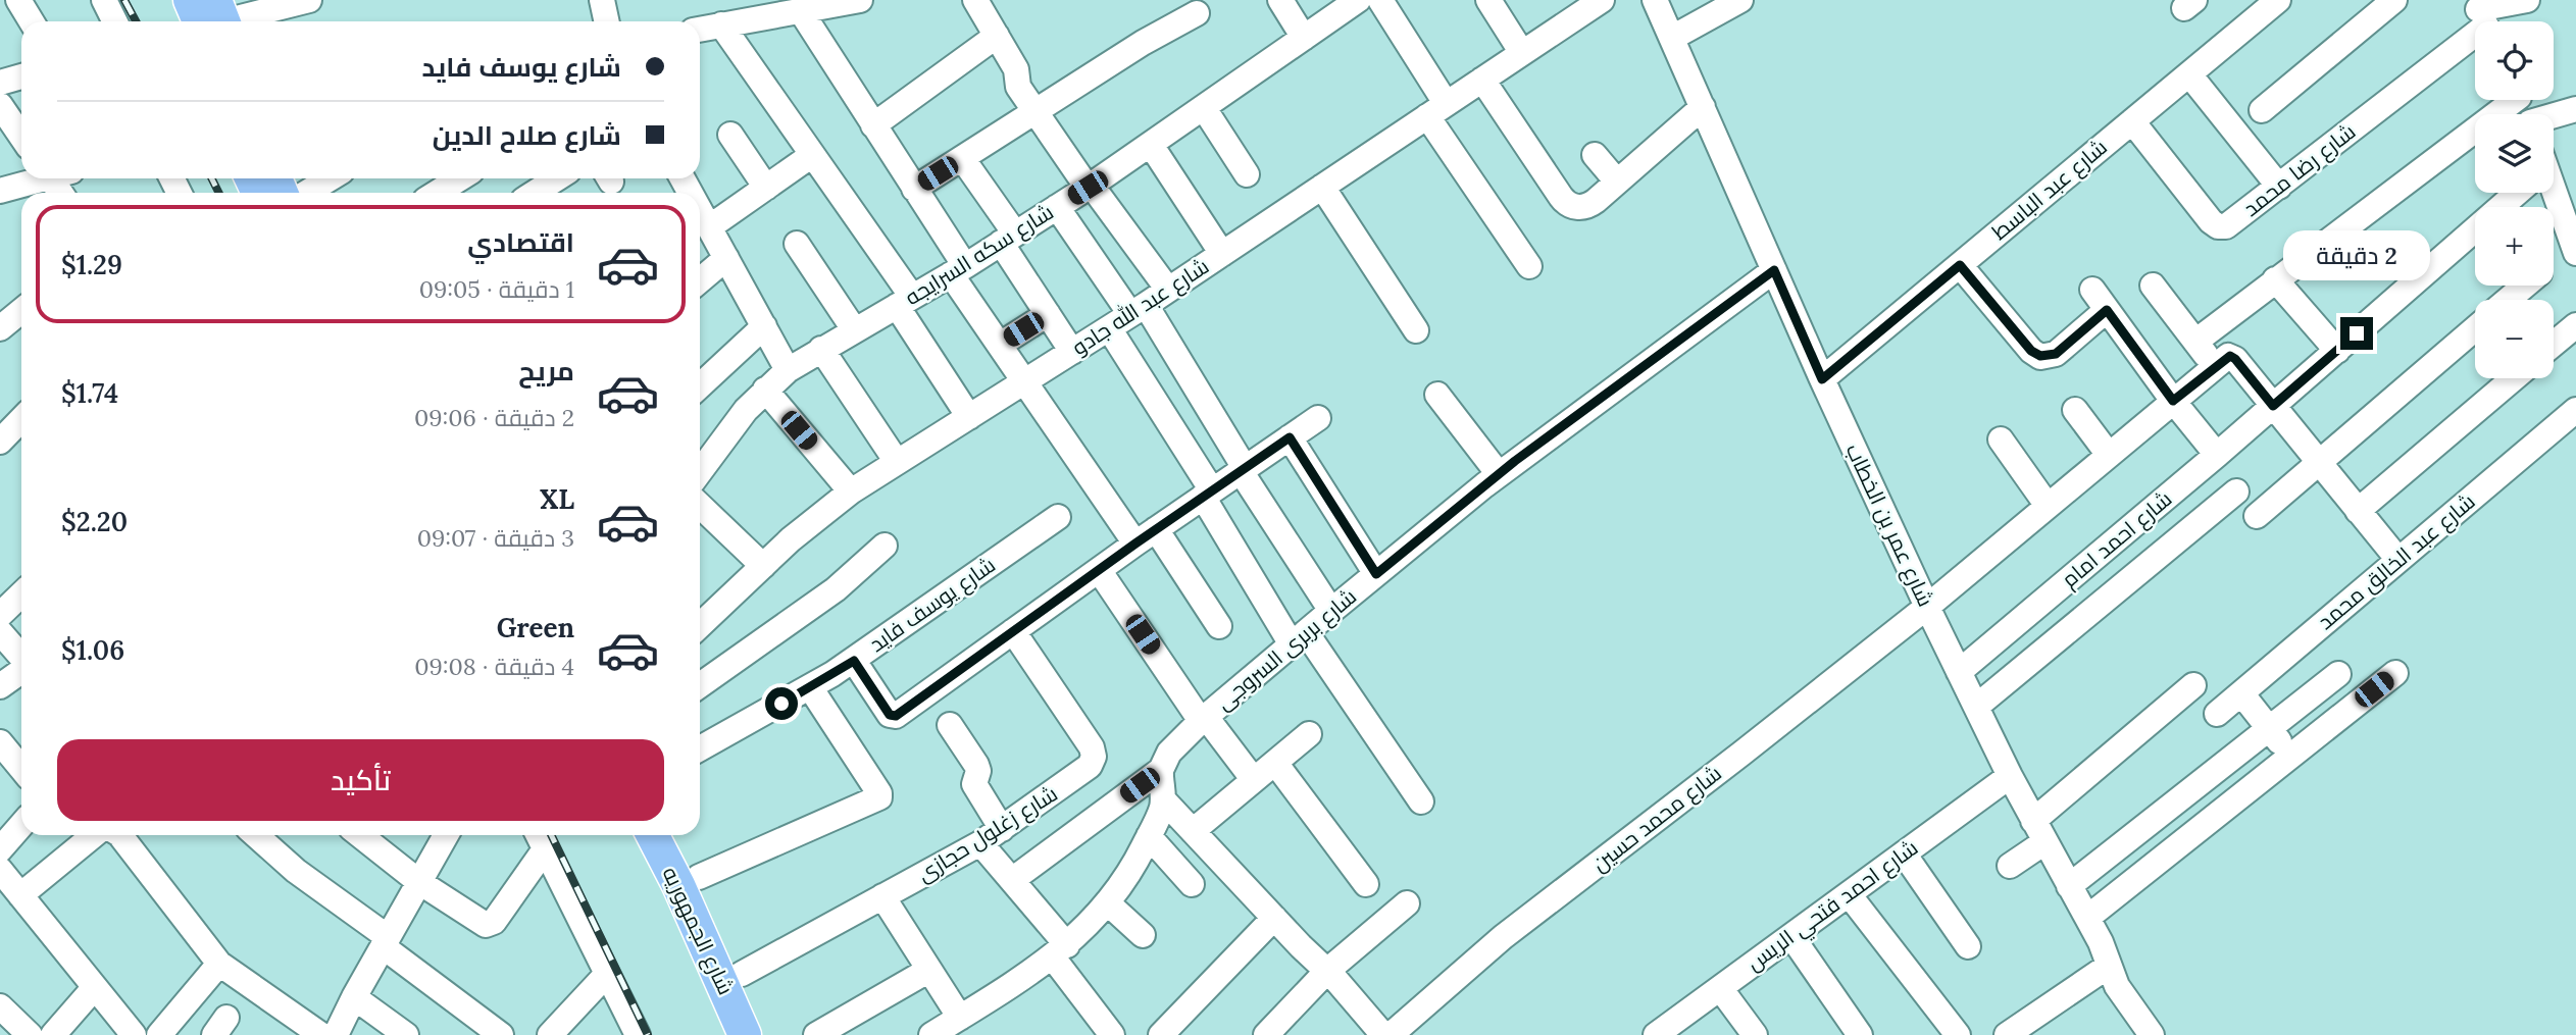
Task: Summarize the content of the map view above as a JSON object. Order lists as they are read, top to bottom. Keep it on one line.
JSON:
{"streets":{"main road":["شارع الجمهوريه"],"street":["شارع رضا محمد","شارع عبد الباسط","شارع سكه السرايجه","شارع عبد الله جادو","شارع عمر بن الخطاب","شارع احمد امام","شارع عبد الخالق محمد","شارع يوسف فايد","شارع بربرى السروجى","شارع محمد حسين","شارع زغلول حجازى","شارع احمد فتحي الريس"]},"crossings":[["شارع رضا محمد","شارع عبد الباسط"],["شارع عبد الباسط","شارع عمر بن الخطاب"],["شارع عمر بن الخطاب","شارع احمد امام"],["شارع عمر بن الخطاب","شارع بربرى السروجى"],["شارع عمر بن الخطاب","شارع محمد حسين"],["شارع عمر بن الخطاب","شارع احمد فتحي الريس"],["شارع زغلول حجازى","شارع الجمهوريه"]],"page":{"map_buttons":["+","−"],"banner":["شارع يوسف فايد","شارع صلاح الدين"],"list":[{"name":"اقتصادي","note":"1 دقيقة · 09:05","value":"$1.29"},{"name":"مريح","note":"2 دقيقة · 09:06","value":"$1.74"},{"name":"XL","note":"3 دقيقة · 09:07","value":"$2.20"},{"name":"Green","note":"4 دقيقة · 09:08","value":"$1.06"}],"bubble":"2 دقيقة","buttons":"تأكيد"}}
